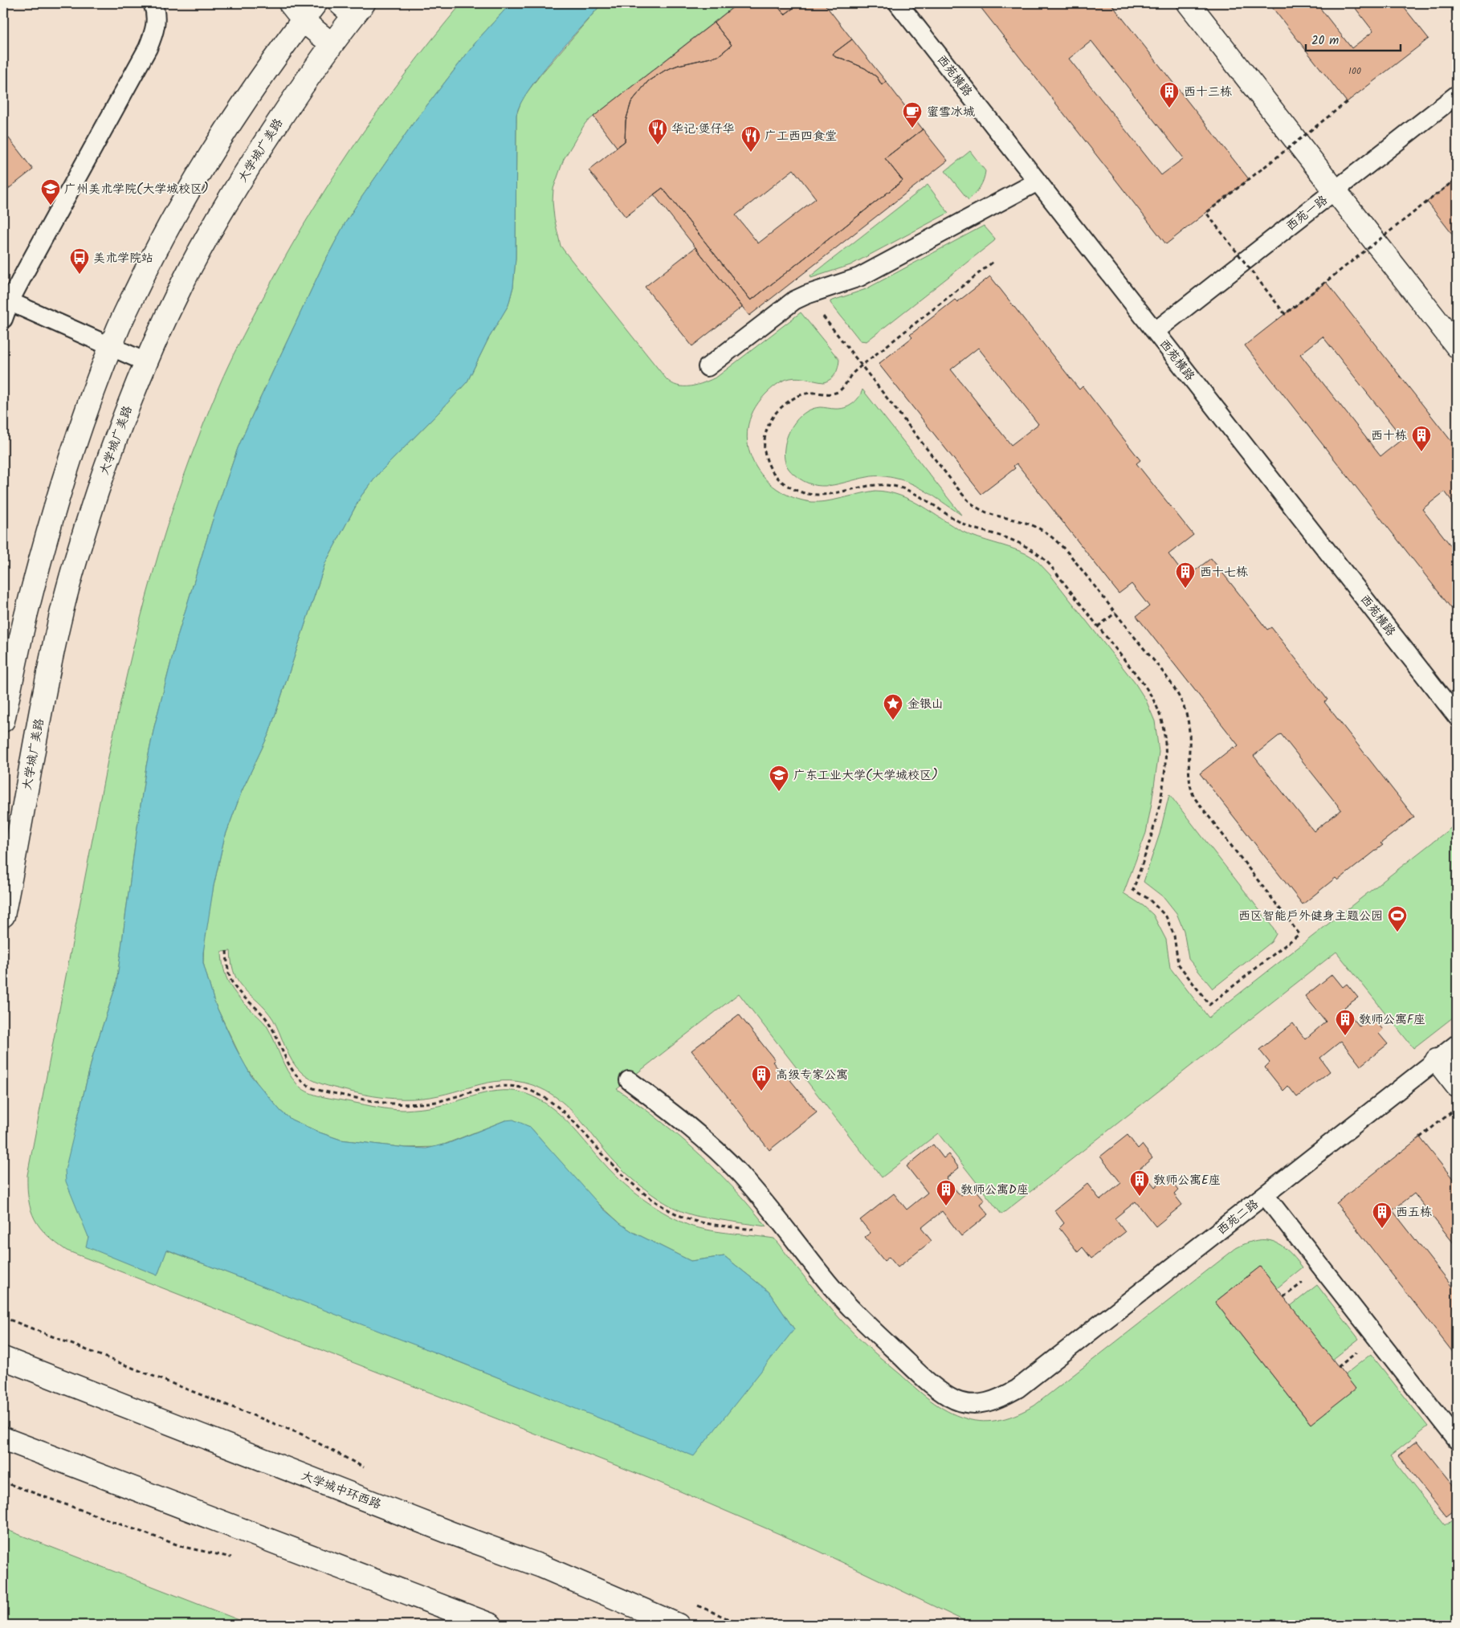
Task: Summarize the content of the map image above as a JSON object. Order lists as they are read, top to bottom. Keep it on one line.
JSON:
{"streets":{"main road":["大学城广美路","大学城中环西路"],"lane":["西苑横路","西苑一路","西苑二路"]},"crossings":[["西苑横路","西苑一路"]],"places":{"building":["西十三栋","西十栋","西十七栋","教师公寓F座","高级专家公寓","教师公寓E座","教师公寓D座","西五栋"],"cafe":["蜜雪冰城"],"restaurant":["华记·煲仔华","广工西四食堂"],"school or university":["广州美术学院(大学城校区)","广东工业大学(大学城校区)"],"bus stop":["美术学院站"],"place":["金银山"],"sports":["西区智能户外健身主题公园"]},"house_numbers":["100"],"scale_bar":"20 m"}
